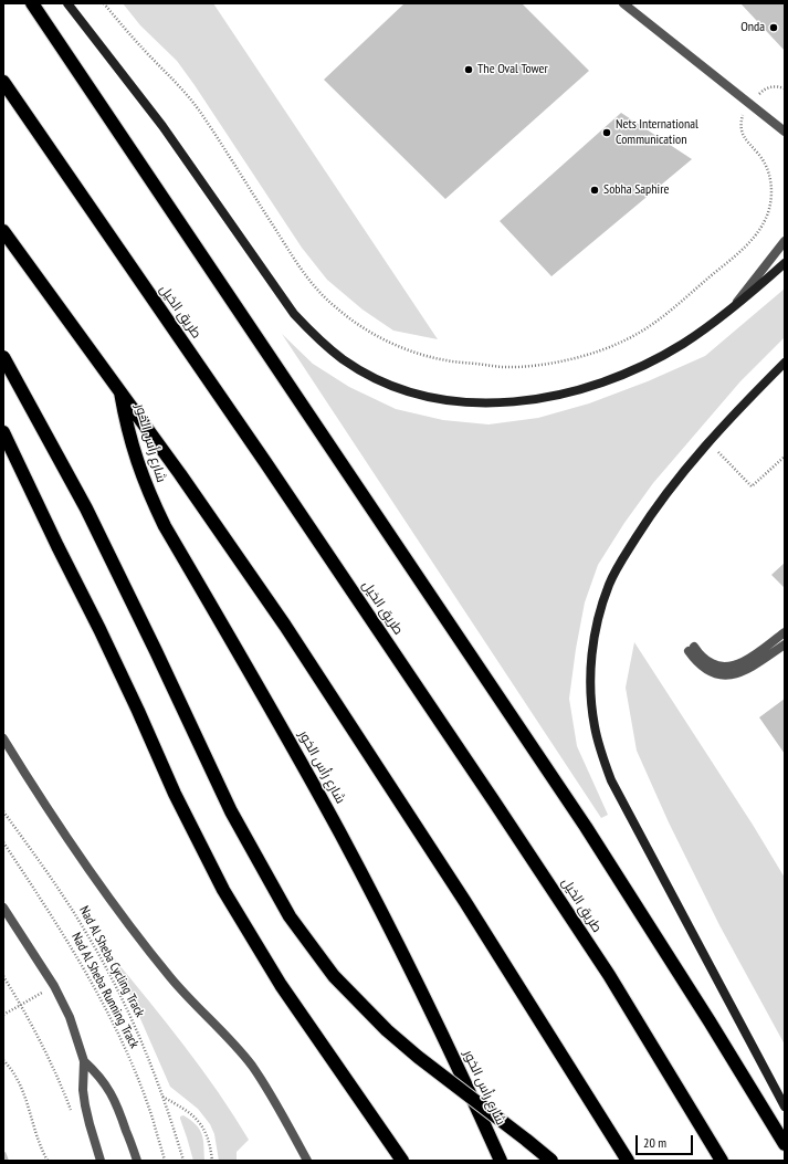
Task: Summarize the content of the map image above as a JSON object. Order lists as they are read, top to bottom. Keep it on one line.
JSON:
{"streets":{"highway":["طريق الخيل","شارع رأس الخور"],"path":["Nad Al Sheba Cycling Track","Nad Al Sheba Running Track"]},"places":["Onda","The Oval Tower","Nets International Communication","Sobha Saphire"],"scale_bar":"20 m"}
